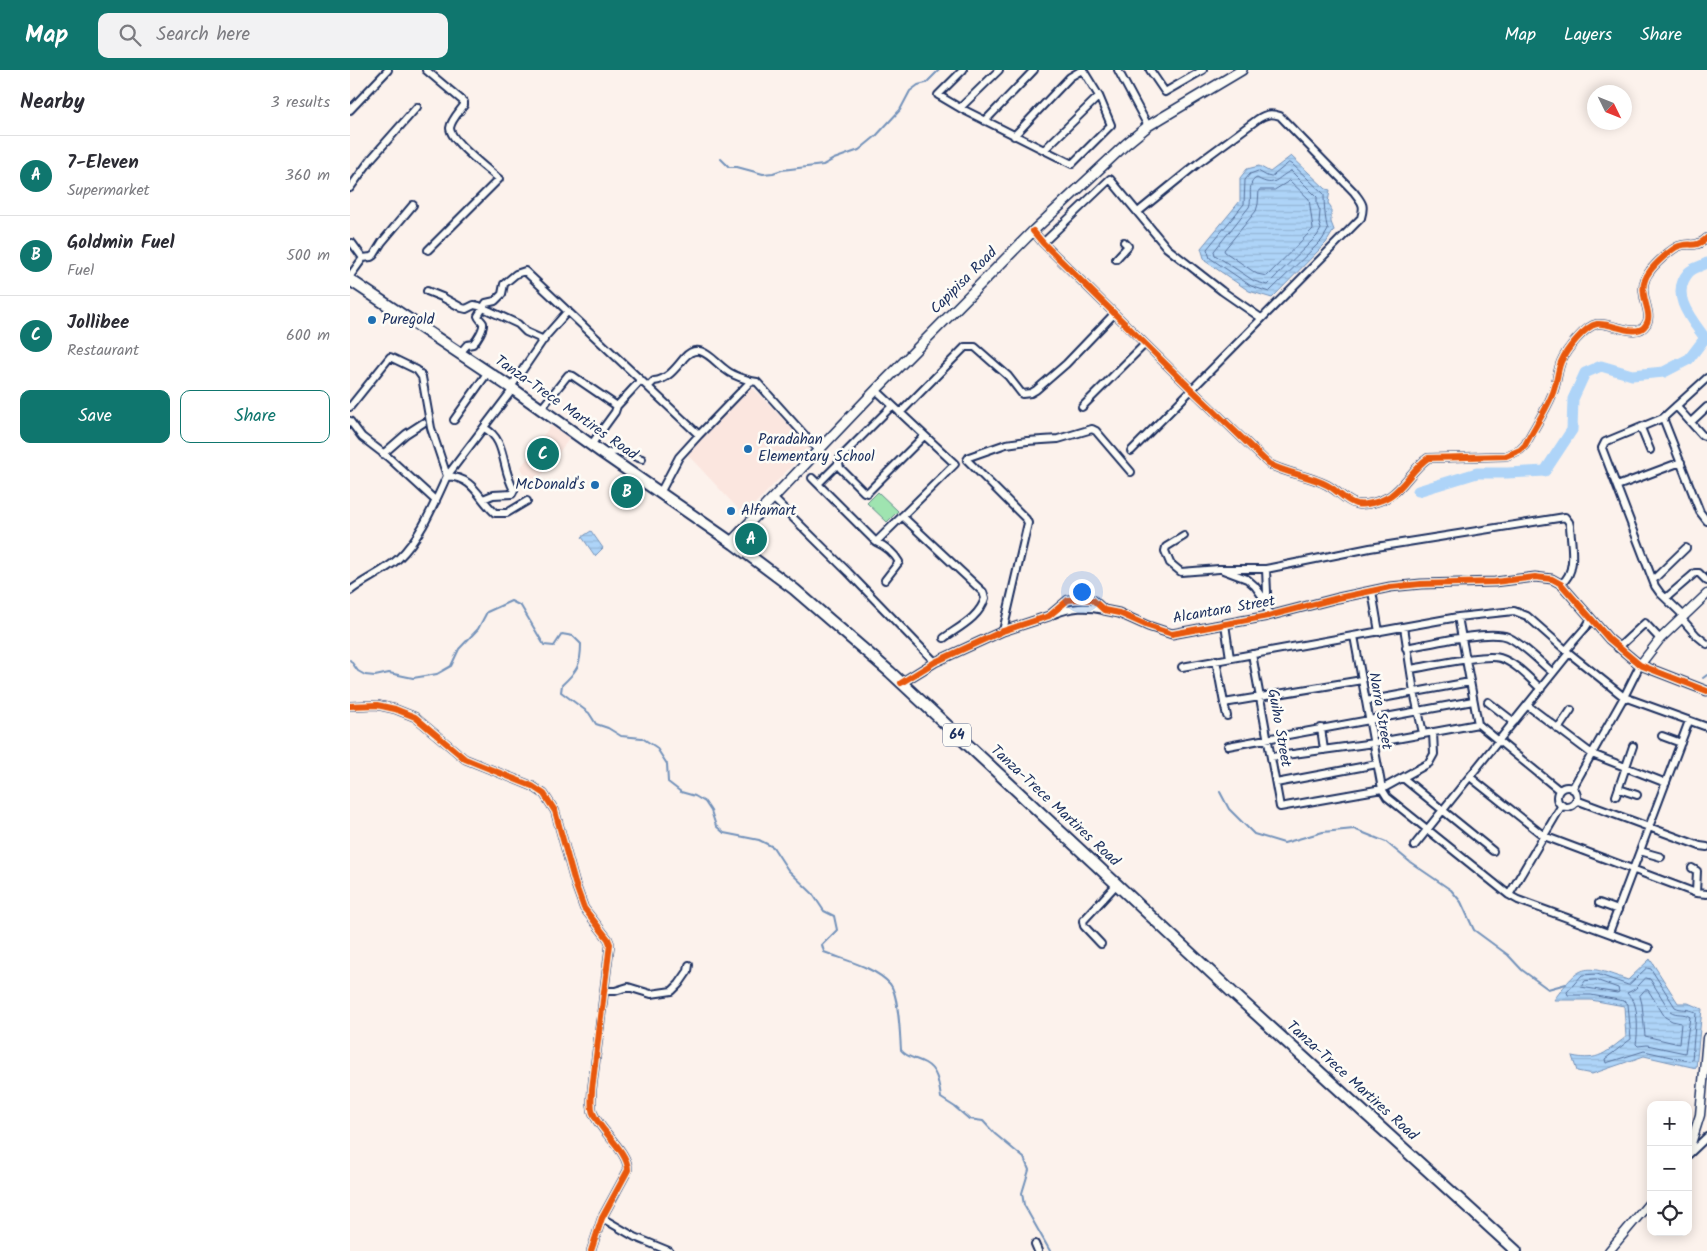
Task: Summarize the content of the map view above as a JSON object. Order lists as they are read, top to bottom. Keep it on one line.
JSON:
{"streets":{"main road":["Capipisa Road","Tanza-Trece Martires Road","64"],"street":["Alcantara Street","Narra Street","Guiho Street"]},"crossings":[["Capipisa Road","Tanza-Trece Martires Road"],["Tanza-Trece Martires Road","Alcantara Street"],["Narra Street","Guiho Street"]],"places":["Puregold","Paradahan Elementary School","McDonald's","Alfamart"],"north":"bottom right","page":{"header":"Map","search":"Search here","nav":["Map","Layers","Share"],"heading":["Nearby","3 results"],"list":[{"mark":"A","name":"7-Eleven","note":"Supermarket","value":"360 m"},{"mark":"B","name":"Goldmin Fuel","note":"Fuel","value":"500 m"},{"mark":"C","name":"Jollibee","note":"Restaurant","value":"600 m"}],"buttons":["Save","Share"],"pins":["C","B","A"],"map_buttons":["+","−"]}}
